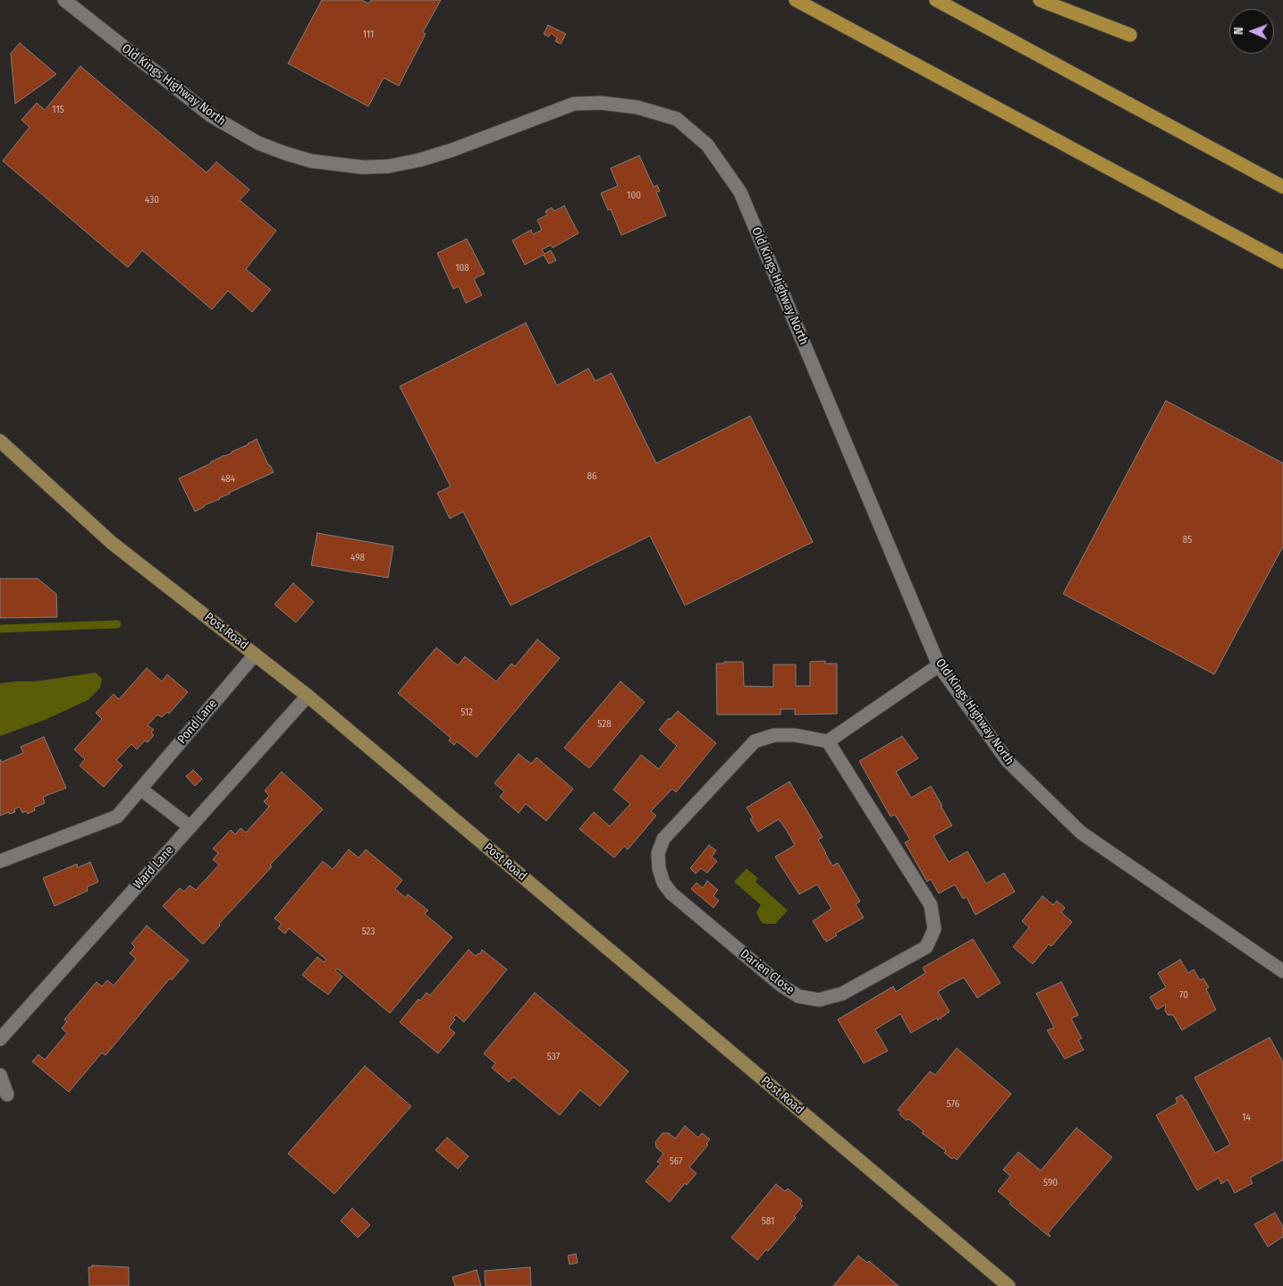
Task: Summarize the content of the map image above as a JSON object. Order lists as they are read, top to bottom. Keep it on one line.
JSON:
{"streets":{"main road":["Post Road"],"street":["Old Kings Highway North","Pond Lane","Ward Lane","Darien Close"]},"crossings":[["Post Road","Pond Lane"],["Post Road","Ward Lane"]],"house_numbers":["111","115","100","430","108","86","484","85","498","512","528","523","70","537","576","14","567","590","581"],"north":"left"}
